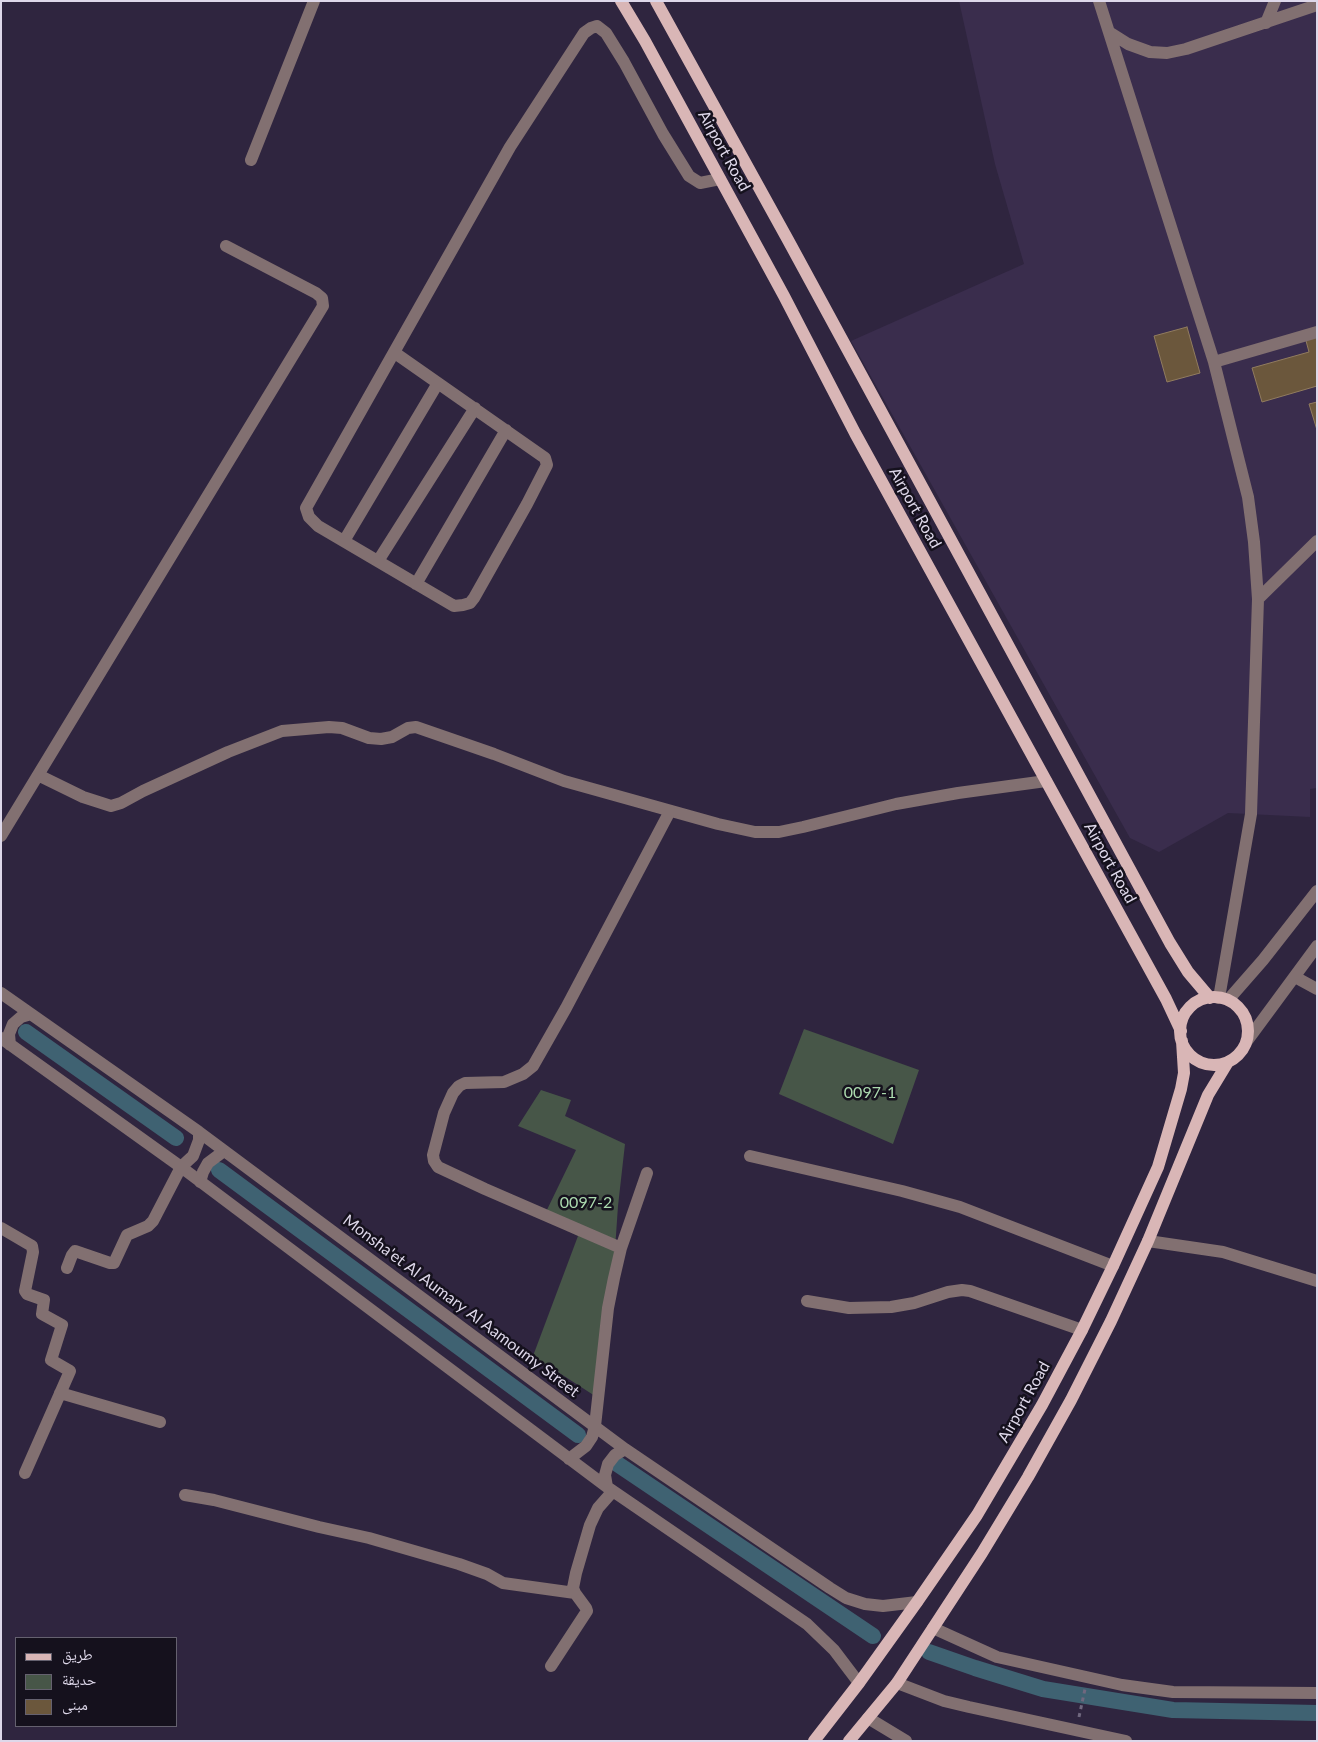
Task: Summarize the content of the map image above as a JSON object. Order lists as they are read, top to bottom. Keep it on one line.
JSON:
{"streets":{"main road":["Airport Road"],"street":["Monsha'et Al Aumary Al Aamoumy Street"]},"crossings":[["Airport Road","Monsha'et Al Aumary Al Aamoumy Street"]],"parks":["0097-1","0097-2"],"legend":["طريق","حديقة","مبنى"]}
